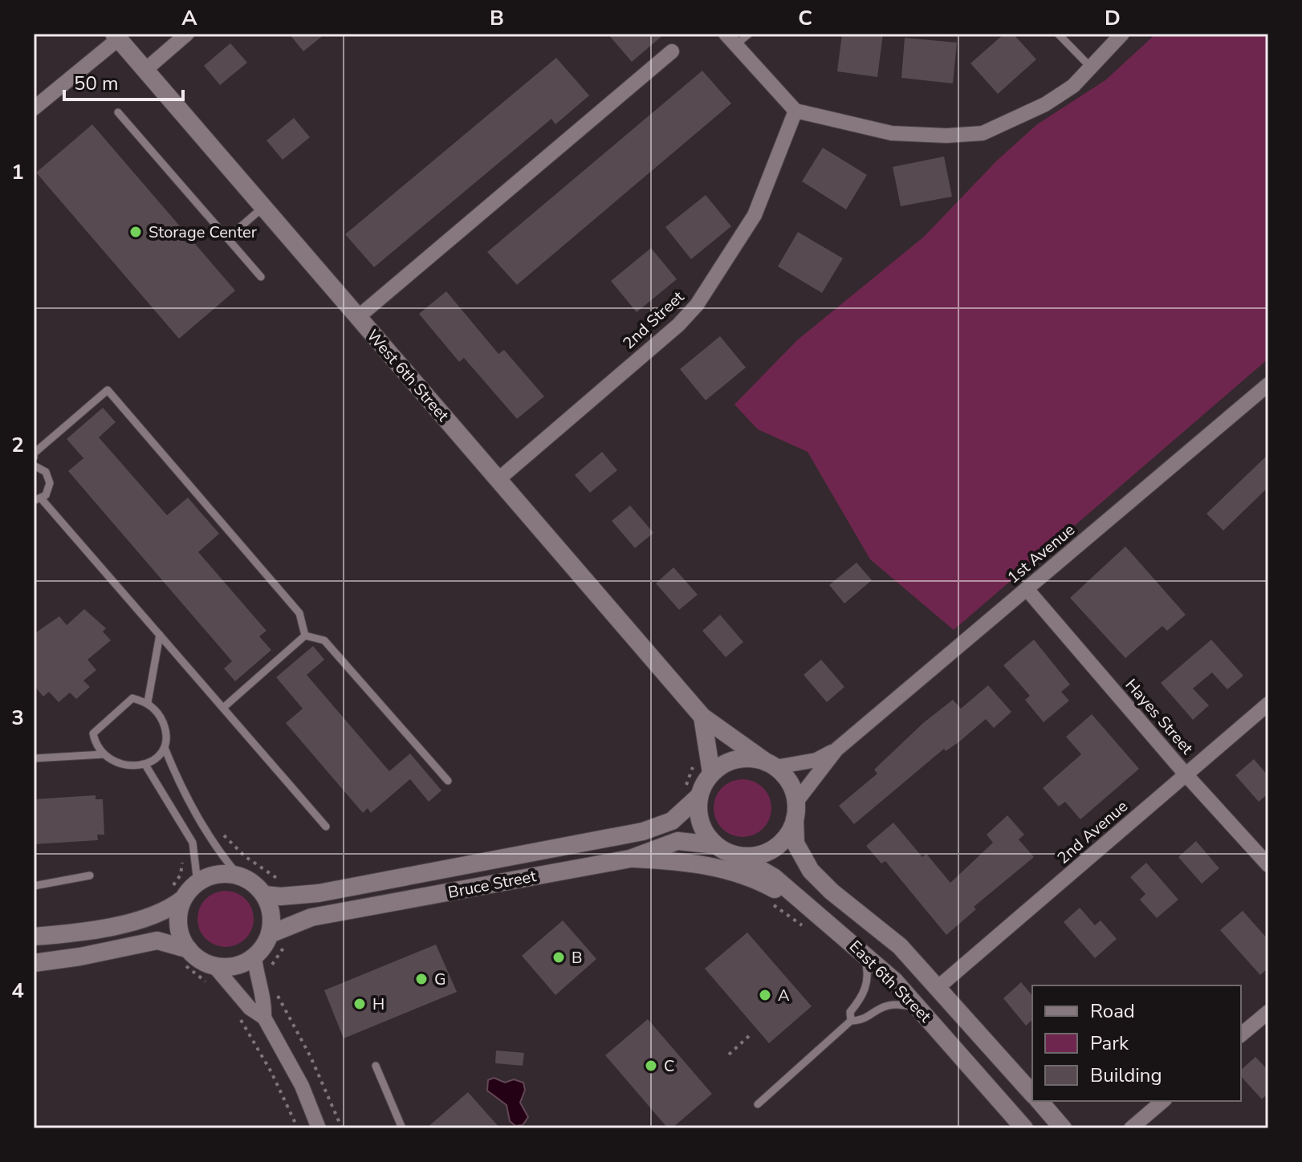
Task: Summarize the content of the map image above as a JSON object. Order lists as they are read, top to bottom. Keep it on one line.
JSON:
{"streets":{"street":["2nd Street","West 6th Street","1st Avenue","Hayes Street","2nd Avenue","Bruce Street","East 6th Street"]},"crossings":[["2nd Street","West 6th Street"],["West 6th Street","1st Avenue"],["West 6th Street","Bruce Street"],["West 6th Street","East 6th Street"],["1st Avenue","Hayes Street"],["1st Avenue","Bruce Street"],["1st Avenue","East 6th Street"],["Hayes Street","2nd Avenue"],["2nd Avenue","East 6th Street"],["Bruce Street","East 6th Street"]],"places":["Storage Center","B","G","A","H","C"],"legend":["Road","Park","Building"],"scale_bar":"50 m","grid":{"columns":["A","B","C","D"],"rows":["1","2","3","4"]}}
